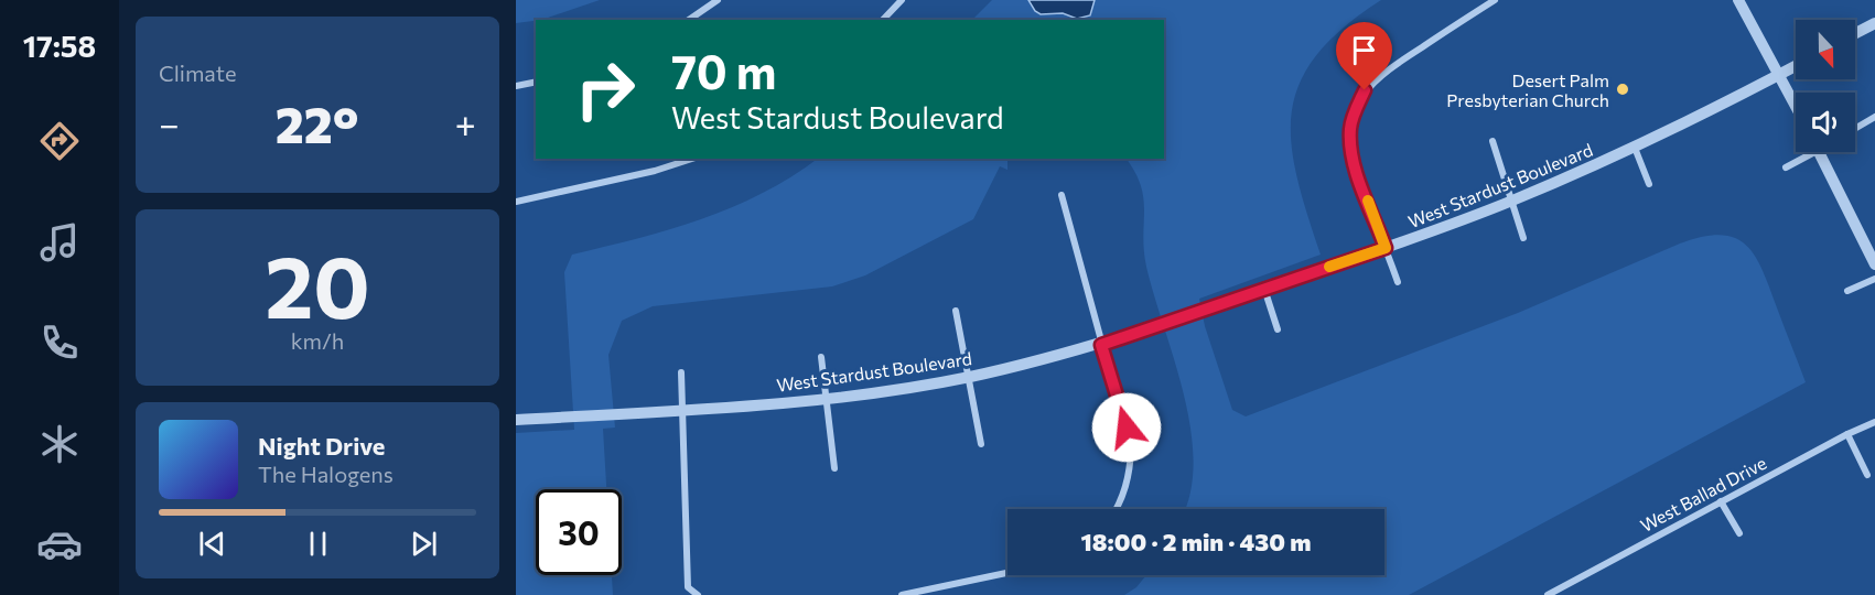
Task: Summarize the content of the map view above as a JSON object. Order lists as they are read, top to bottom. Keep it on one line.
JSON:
{"streets":{"street":["West Stardust Boulevard","West Ballad Drive"]},"places":["Desert Palm Presbyterian Church"],"north":"bottom","page":{"tabs":"17:58","tile":["Climate",["20","km/h"]],"turn":["70 m","West Stardust Boulevard"],"heat":["−","22°","+"],"song":["Night Drive","The Halogens"],"limit":"30","trip":"18:00 · 2 min · 430 m"}}
